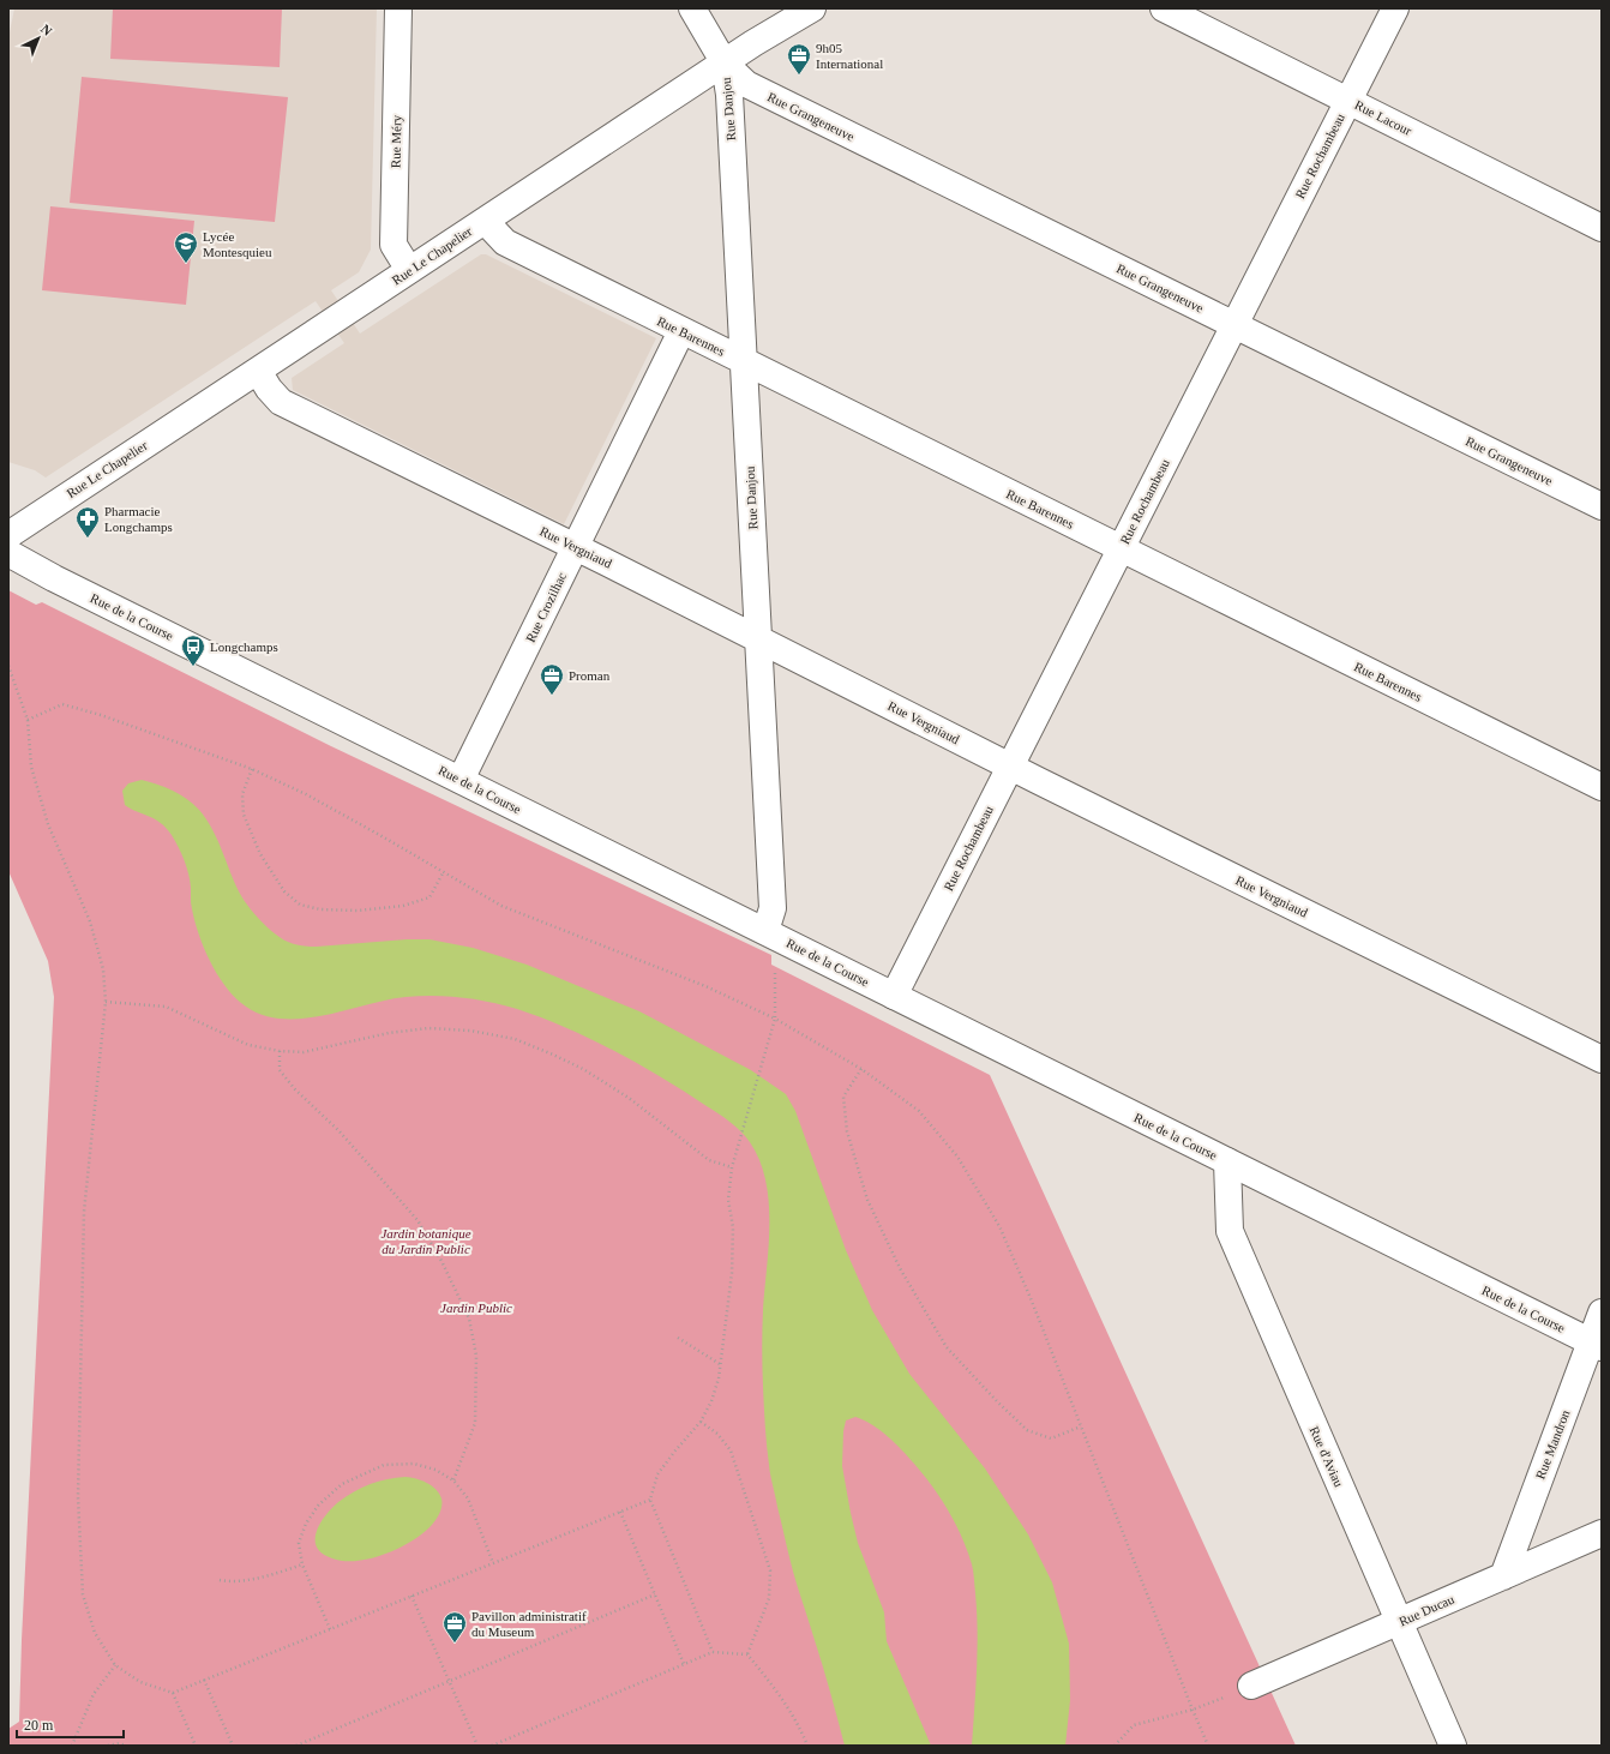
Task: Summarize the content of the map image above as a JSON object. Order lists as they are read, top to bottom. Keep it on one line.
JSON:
{"streets":{"street":["Rue Danjou","Rue Grangeneuve","Rue Lacour","Rue Méry","Rue Rochambeau","Rue Le Chapelier","Rue Barennes","Rue Vergniaud","Rue Crozilhac","Rue de la Course","Rue Mandron","Rue d'Aviau","Rue Ducau"]},"crossings":[["Rue Danjou","Rue Grangeneuve"],["Rue Danjou","Rue Le Chapelier"],["Rue Danjou","Rue Barennes"],["Rue Danjou","Rue Vergniaud"],["Rue Danjou","Rue de la Course"],["Rue Grangeneuve","Rue Rochambeau"],["Rue Grangeneuve","Rue Le Chapelier"],["Rue Lacour","Rue Rochambeau"],["Rue Méry","Rue Le Chapelier"],["Rue Rochambeau","Rue Barennes"],["Rue Rochambeau","Rue Vergniaud"],["Rue Rochambeau","Rue de la Course"],["Rue Le Chapelier","Rue Barennes"],["Rue Le Chapelier","Rue Vergniaud"],["Rue Barennes","Rue Crozilhac"],["Rue Vergniaud","Rue Crozilhac"],["Rue Crozilhac","Rue de la Course"],["Rue de la Course","Rue Mandron"],["Rue de la Course","Rue d'Aviau"],["Rue Mandron","Rue Ducau"],["Rue d'Aviau","Rue Ducau"]],"parks":["Jardin botanique du Jardin Public","Jardin Public"],"places":{"office":["9h05 International","Proman","Pavillon administratif du Museum"],"school or university":["Lycée Montesquieu"],"pharmacy":["Pharmacie Longchamps"],"bus stop":["Longchamps"]},"scale_bar":"20 m","north":"top right"}
